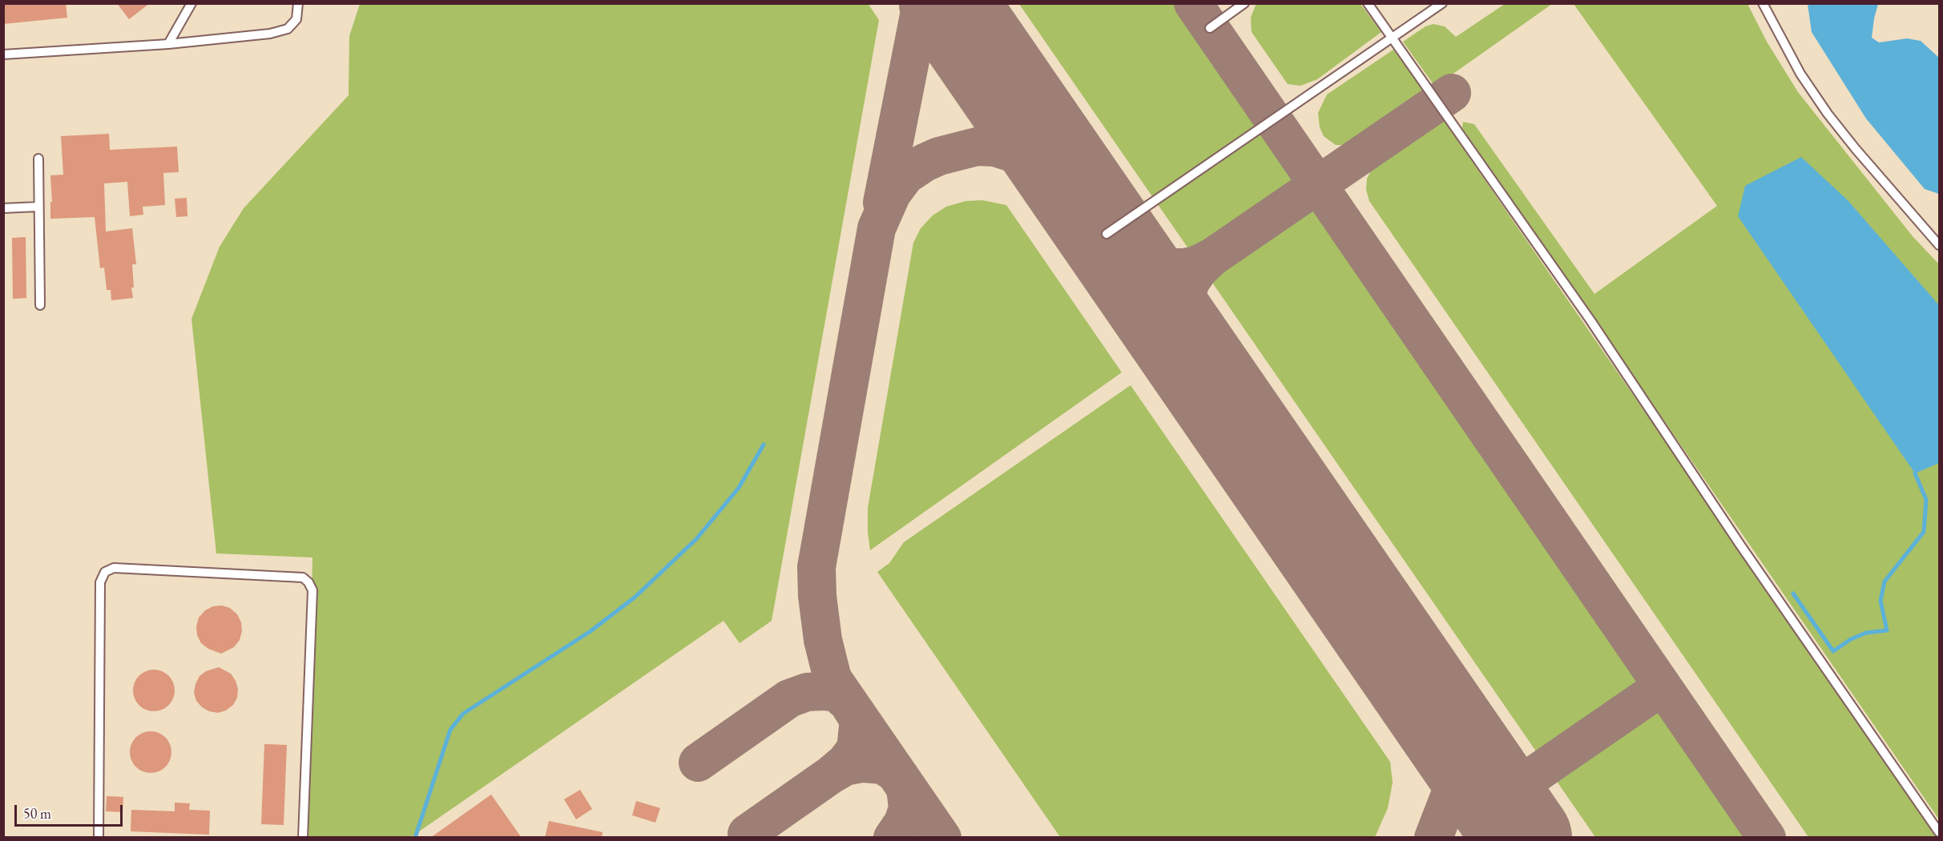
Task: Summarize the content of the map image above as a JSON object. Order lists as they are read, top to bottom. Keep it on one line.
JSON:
{"scale_bar":"50 m"}
